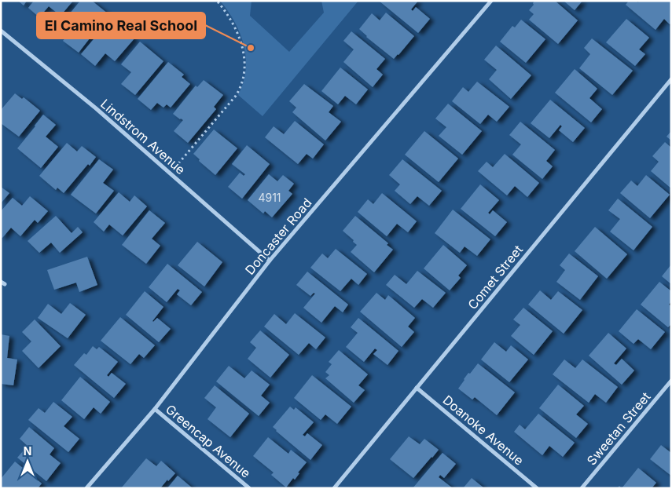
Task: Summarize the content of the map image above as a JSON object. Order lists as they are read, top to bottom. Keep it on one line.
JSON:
{"streets":{"street":["Lindstrom Avenue","Doncaster Road","Comet Street","Sweetan Street","Doanoke Avenue","Greencap Avenue"]},"crossings":[["Lindstrom Avenue","Doncaster Road"],["Doncaster Road","Greencap Avenue"],["Comet Street","Doanoke Avenue"]],"places":["El Camino Real School"],"house_numbers":["4911"],"north":"top"}
